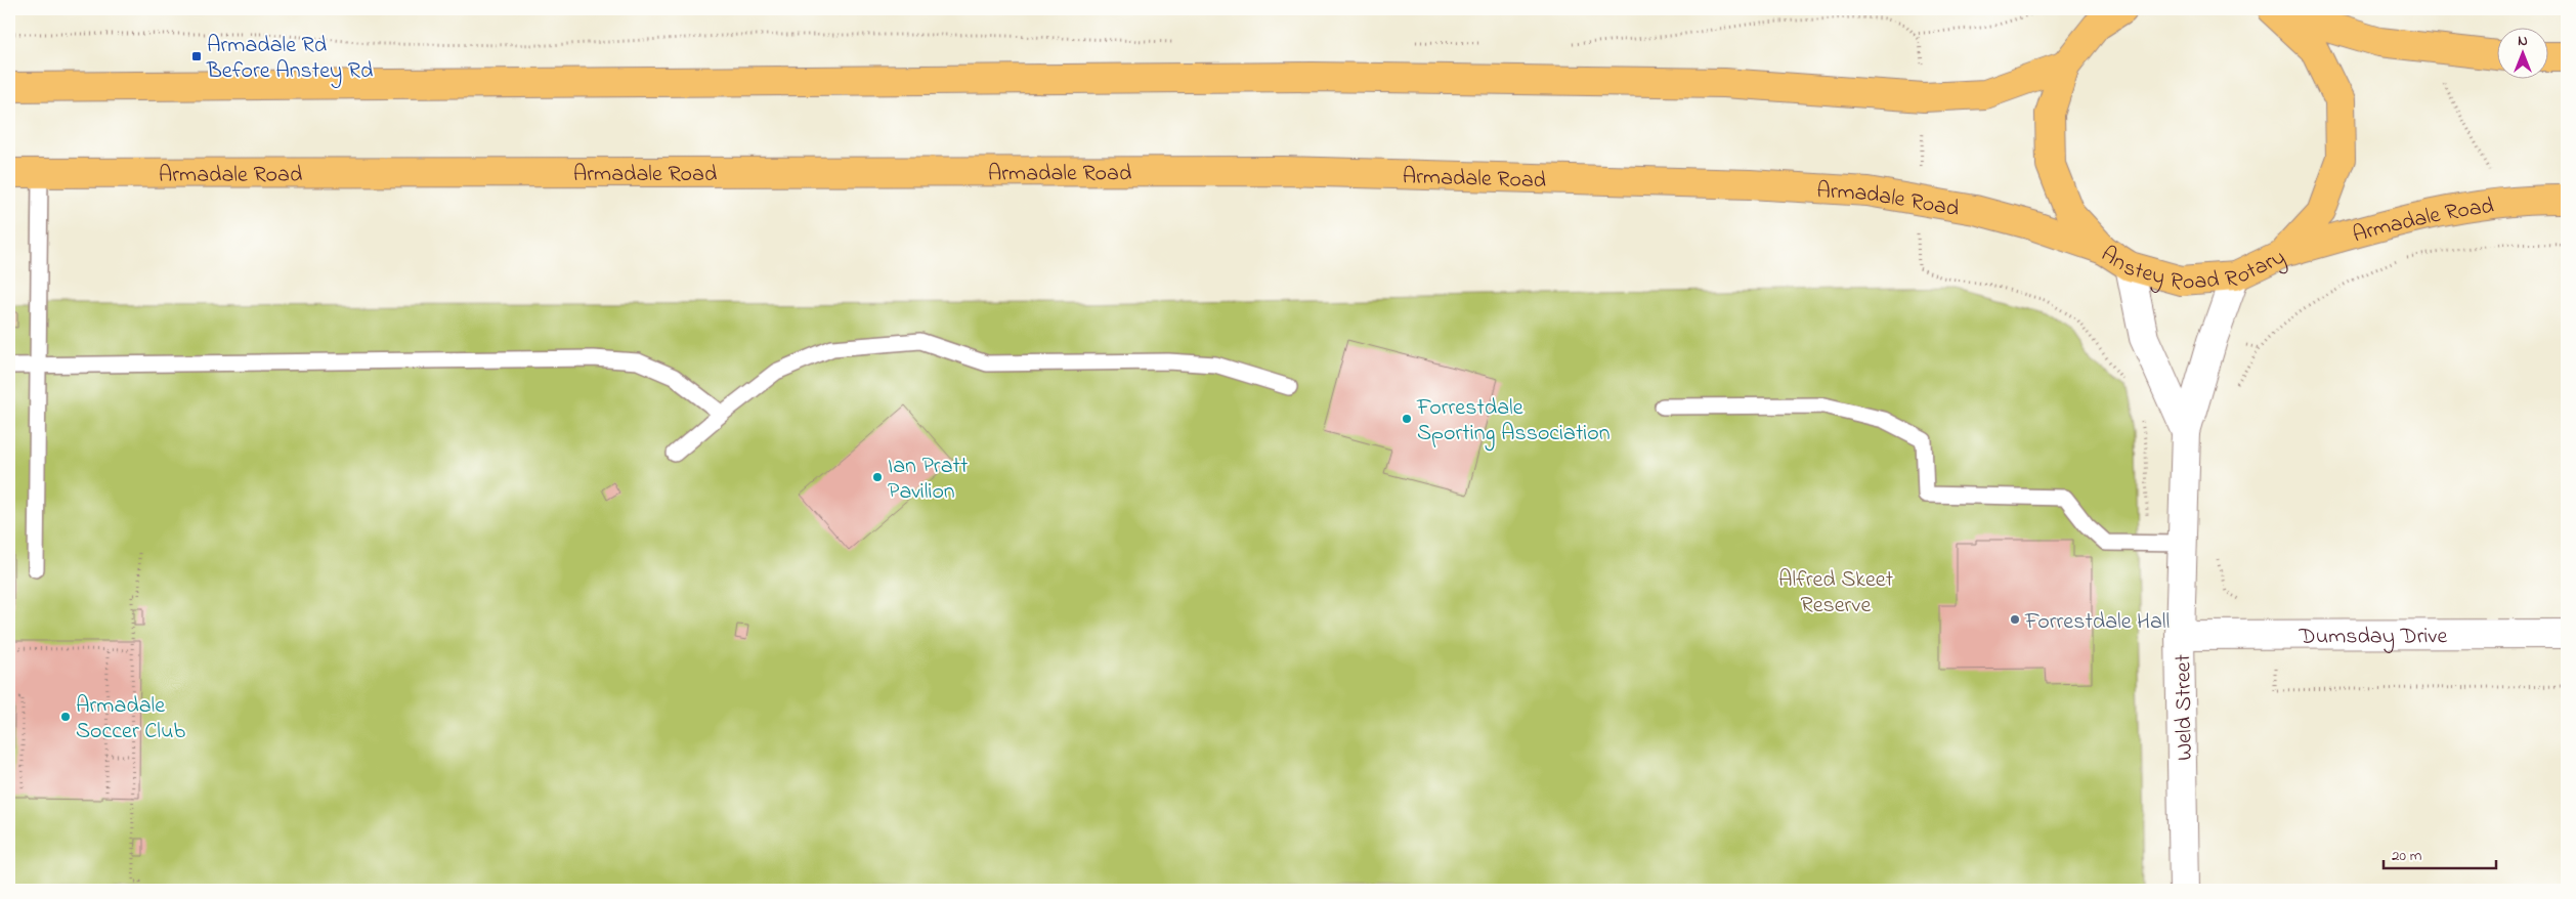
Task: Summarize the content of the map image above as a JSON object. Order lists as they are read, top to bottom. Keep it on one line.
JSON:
{"streets":{"highway":["Armadale Road","Anstey Road Rotary"],"street":["Dumsday Drive","Weld Street"]},"crossings":[["Armadale Road","Anstey Road Rotary"],["Anstey Road Rotary","Weld Street"],["Dumsday Drive","Weld Street"]],"parks":["Alfred Skeet Reserve"],"places":{"transit":["Armadale Rd Before Anstey Rd"],"other":["Forrestdale Sporting Association","Ian Pratt Pavilion","Forrestdale Hall","Armadale Soccer Club"]},"scale_bar":"20 m","north":"top"}
